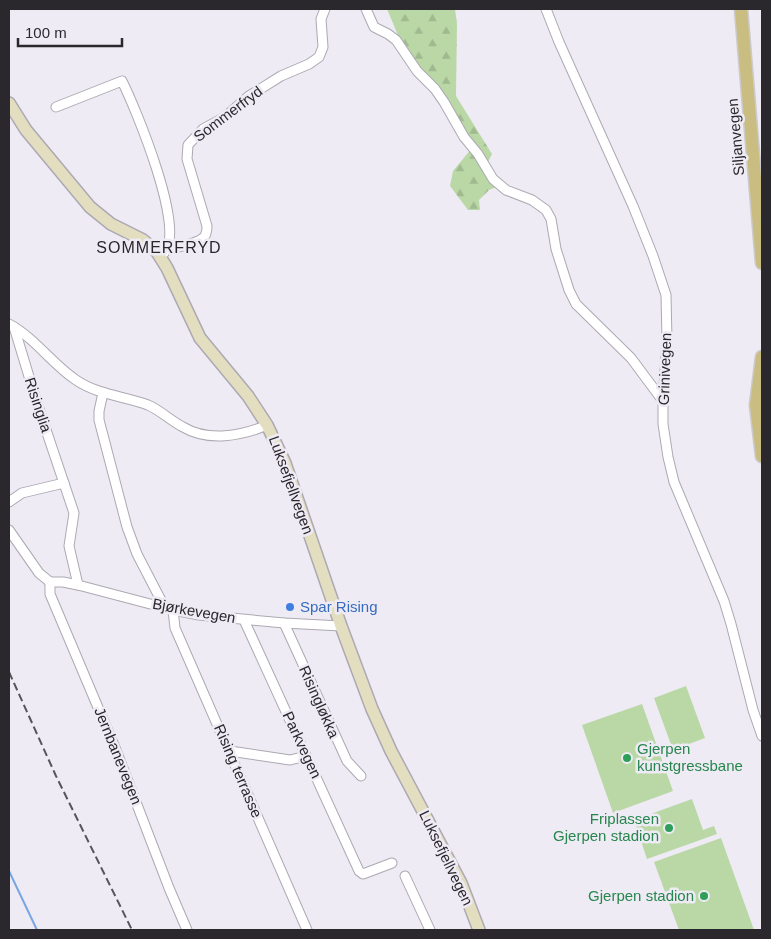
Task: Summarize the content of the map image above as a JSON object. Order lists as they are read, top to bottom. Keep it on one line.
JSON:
{"streets":{"main road":["Siljanvegen","Luksefjellvegen"],"street":["Sommerfryd","Grinivegen","Risinglia","Bjørkevegen","Risingløkka","Parkvegen","Jernbanevegen","Rising terrasse"]},"crossings":[["Sommerfryd","Luksefjellvegen"],["Risinglia","Bjørkevegen"],["Luksefjellvegen","Bjørkevegen"],["Bjørkevegen","Risingløkka"],["Bjørkevegen","Parkvegen"],["Bjørkevegen","Jernbanevegen"],["Bjørkevegen","Rising terrasse"]],"districts":["SOMMERFRYD"],"places":["Spar Rising","Gjerpen kunstgressbane","Friplassen Gjerpen stadion","Gjerpen stadion"],"scale_bar":"100 m"}
